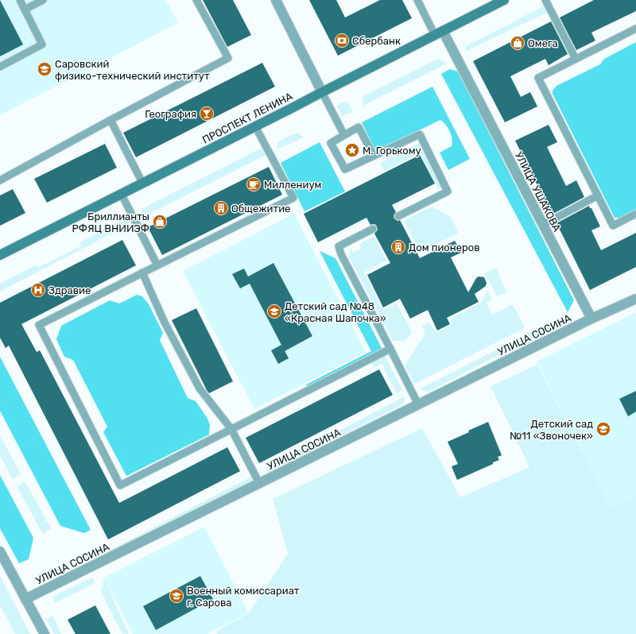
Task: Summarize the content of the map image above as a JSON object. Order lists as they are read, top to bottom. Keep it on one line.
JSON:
{"streets":{"street":["ПРОСПЕКТ ЛЕНИНА","УЛИЦА УШАКОВА","УЛИЦА СОСИНА"]},"crossings":[["ПРОСПЕКТ ЛЕНИНА","УЛИЦА УШАКОВА"],["УЛИЦА УШАКОВА","УЛИЦА СОСИНА"]],"places":{"bank":["Сбербанк"],"shop":["Омега","Бриллианты РФЯЦ ВНИИЭФ"],"school or university":["Саровский физико-технический институт","Детский сад №48 «Красная Шапочка»","Детский сад №11 «Звоночек»","Военный комиссариат г. Сарова"],"bar":["География"],"place":["М. Горькому"],"cafe":["Миллениум"],"building":["Общежитие","Дом пионеров"],"hospital":["Здравие"]}}
